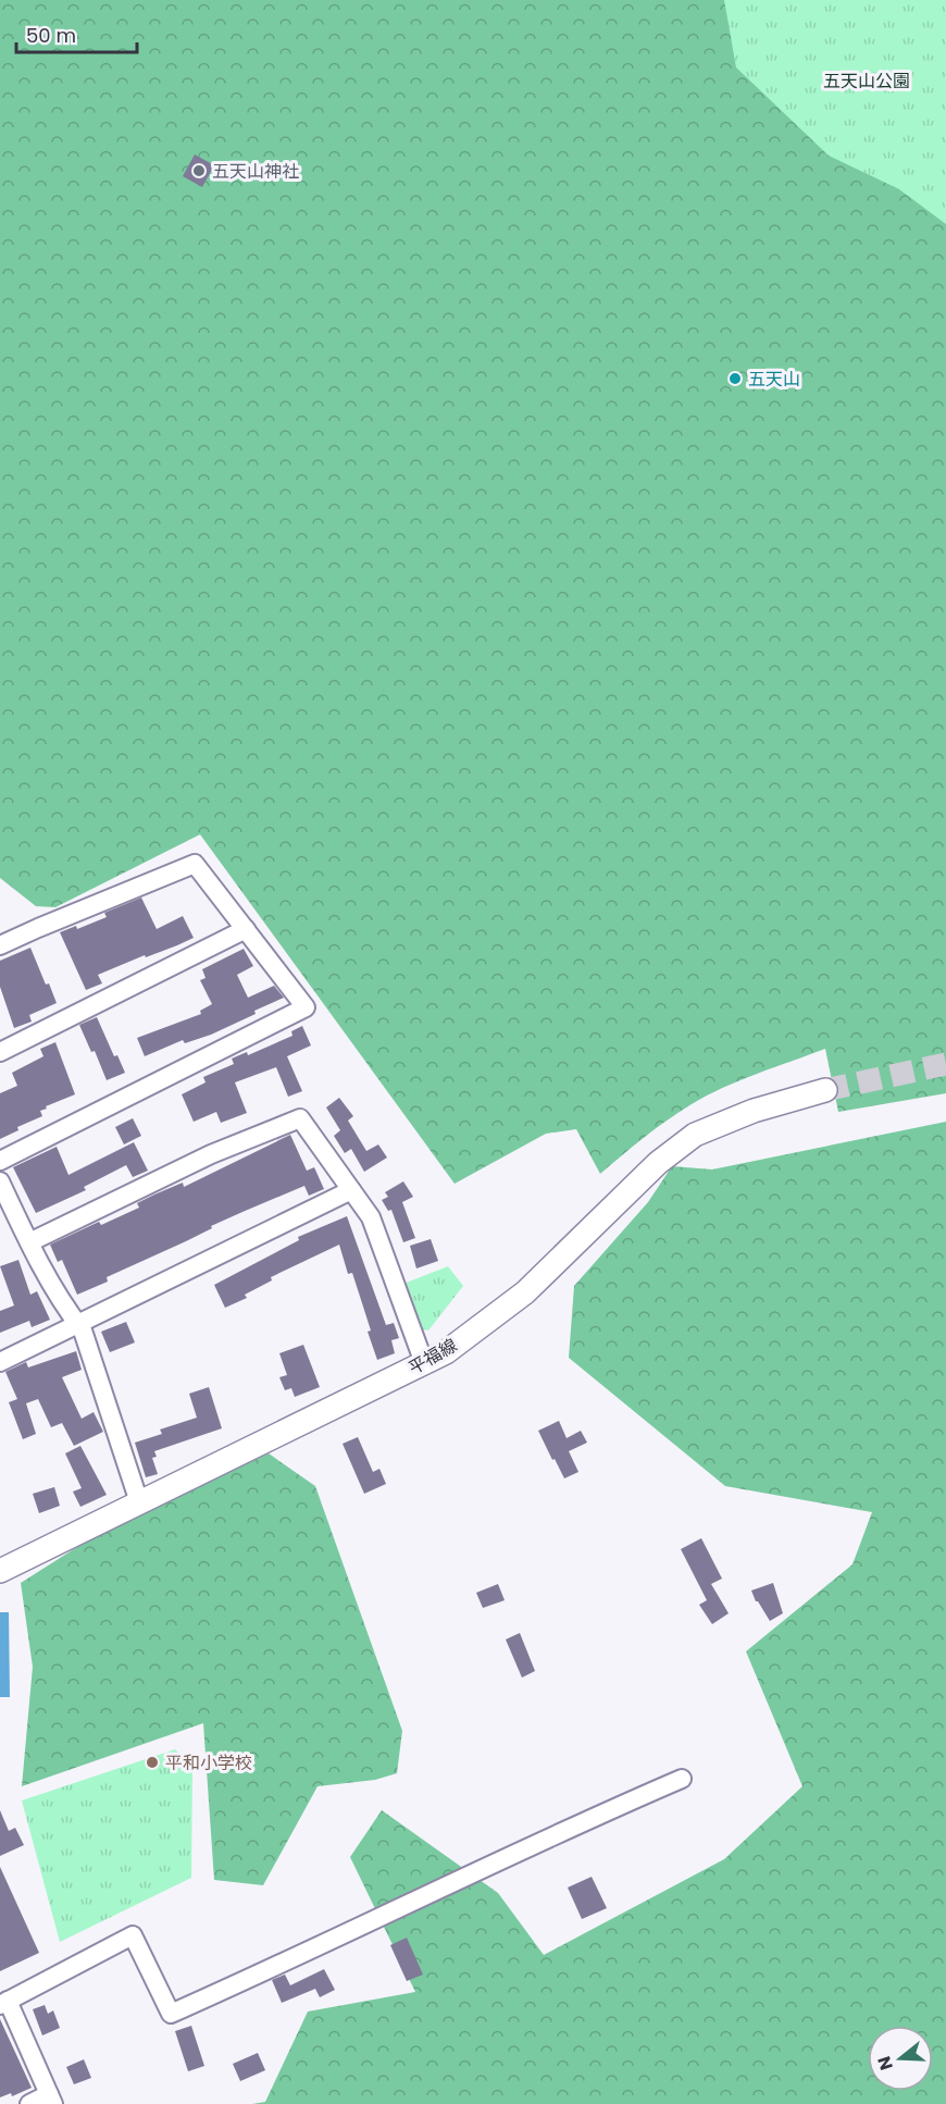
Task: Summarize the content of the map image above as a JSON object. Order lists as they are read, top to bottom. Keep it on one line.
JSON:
{"streets":{"street":["平福線"]},"parks":["五天山公園"],"places":["五天山神社","五天山","平和小学校"],"scale_bar":"50 m","north":"left"}
